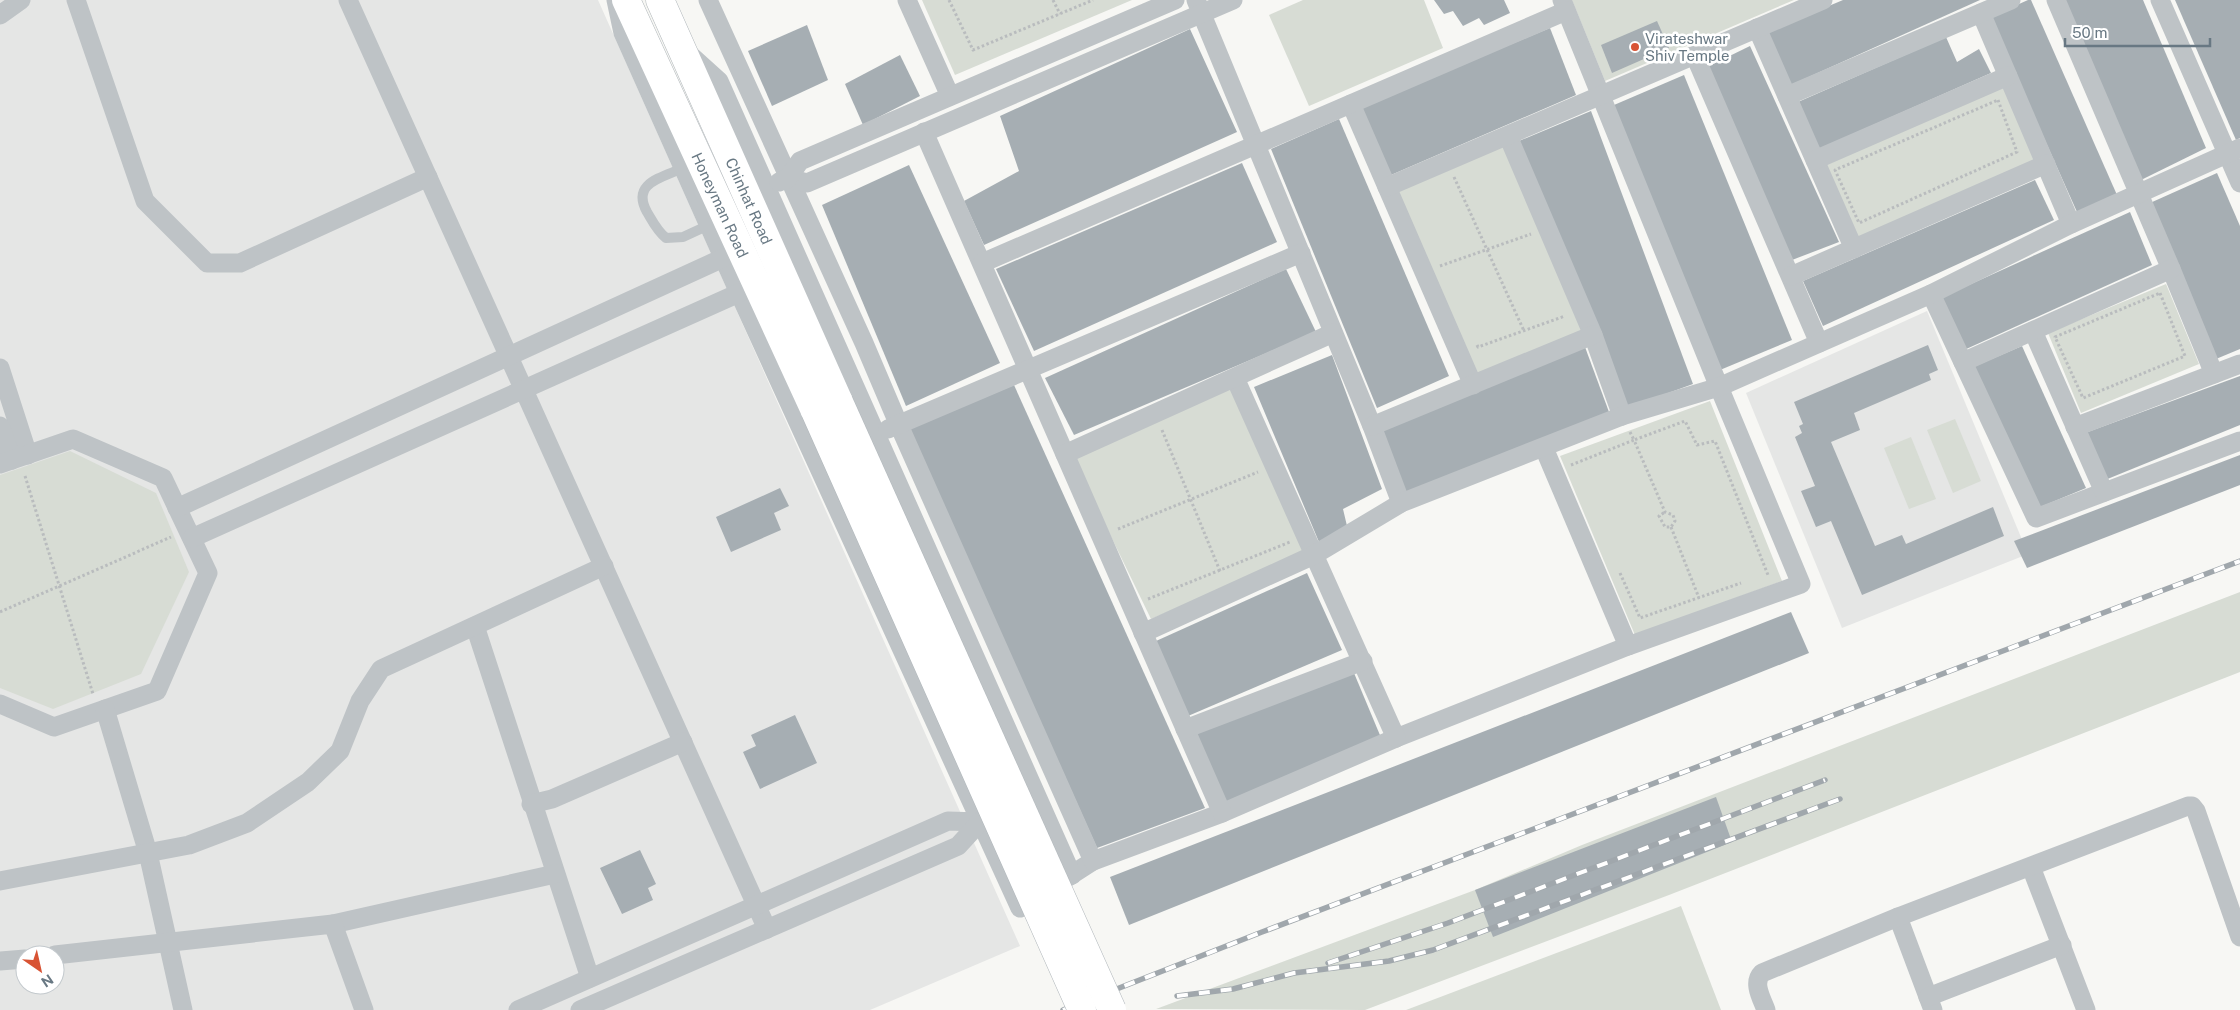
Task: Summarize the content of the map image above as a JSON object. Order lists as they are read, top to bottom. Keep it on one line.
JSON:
{"streets":{"street":["Chinhat Road","Honeyman Road"]},"crossings":[["Chinhat Road","Honeyman Road"]],"places":["Virateshwar Shiv Temple"],"scale_bar":"50 m","north":"bottom right"}
